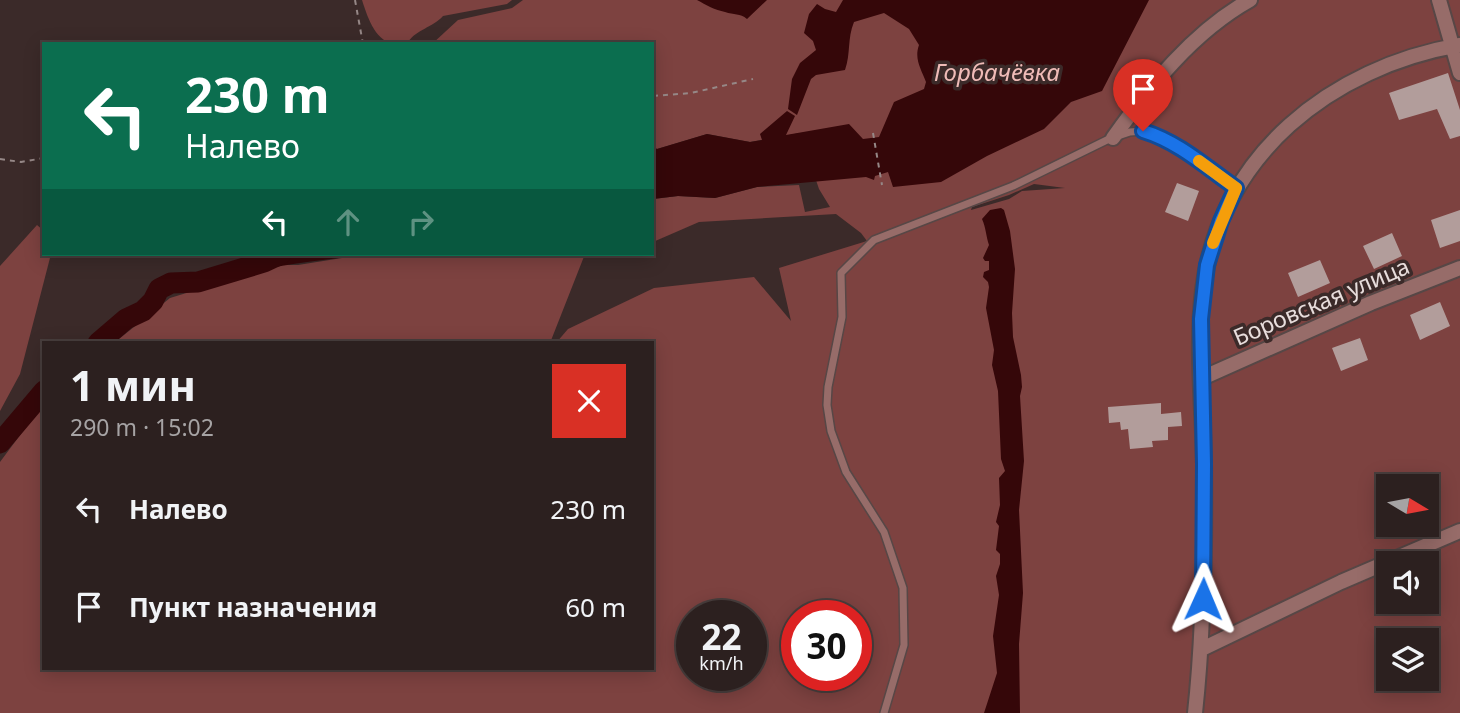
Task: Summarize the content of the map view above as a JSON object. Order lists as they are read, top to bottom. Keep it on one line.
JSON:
{"streets":{"street":["Боровская улица"]},"water":["Горбачёвка"],"north":"right","page":{"turn":["230 m","Налево"],"heading":["1 мин","290 m · 15:02"],"list":[{"name":"Налево","value":"230 m"},{"name":"Пункт назначения","value":"60 m"}],"speed":"22 km/h","limit":"30"}}
